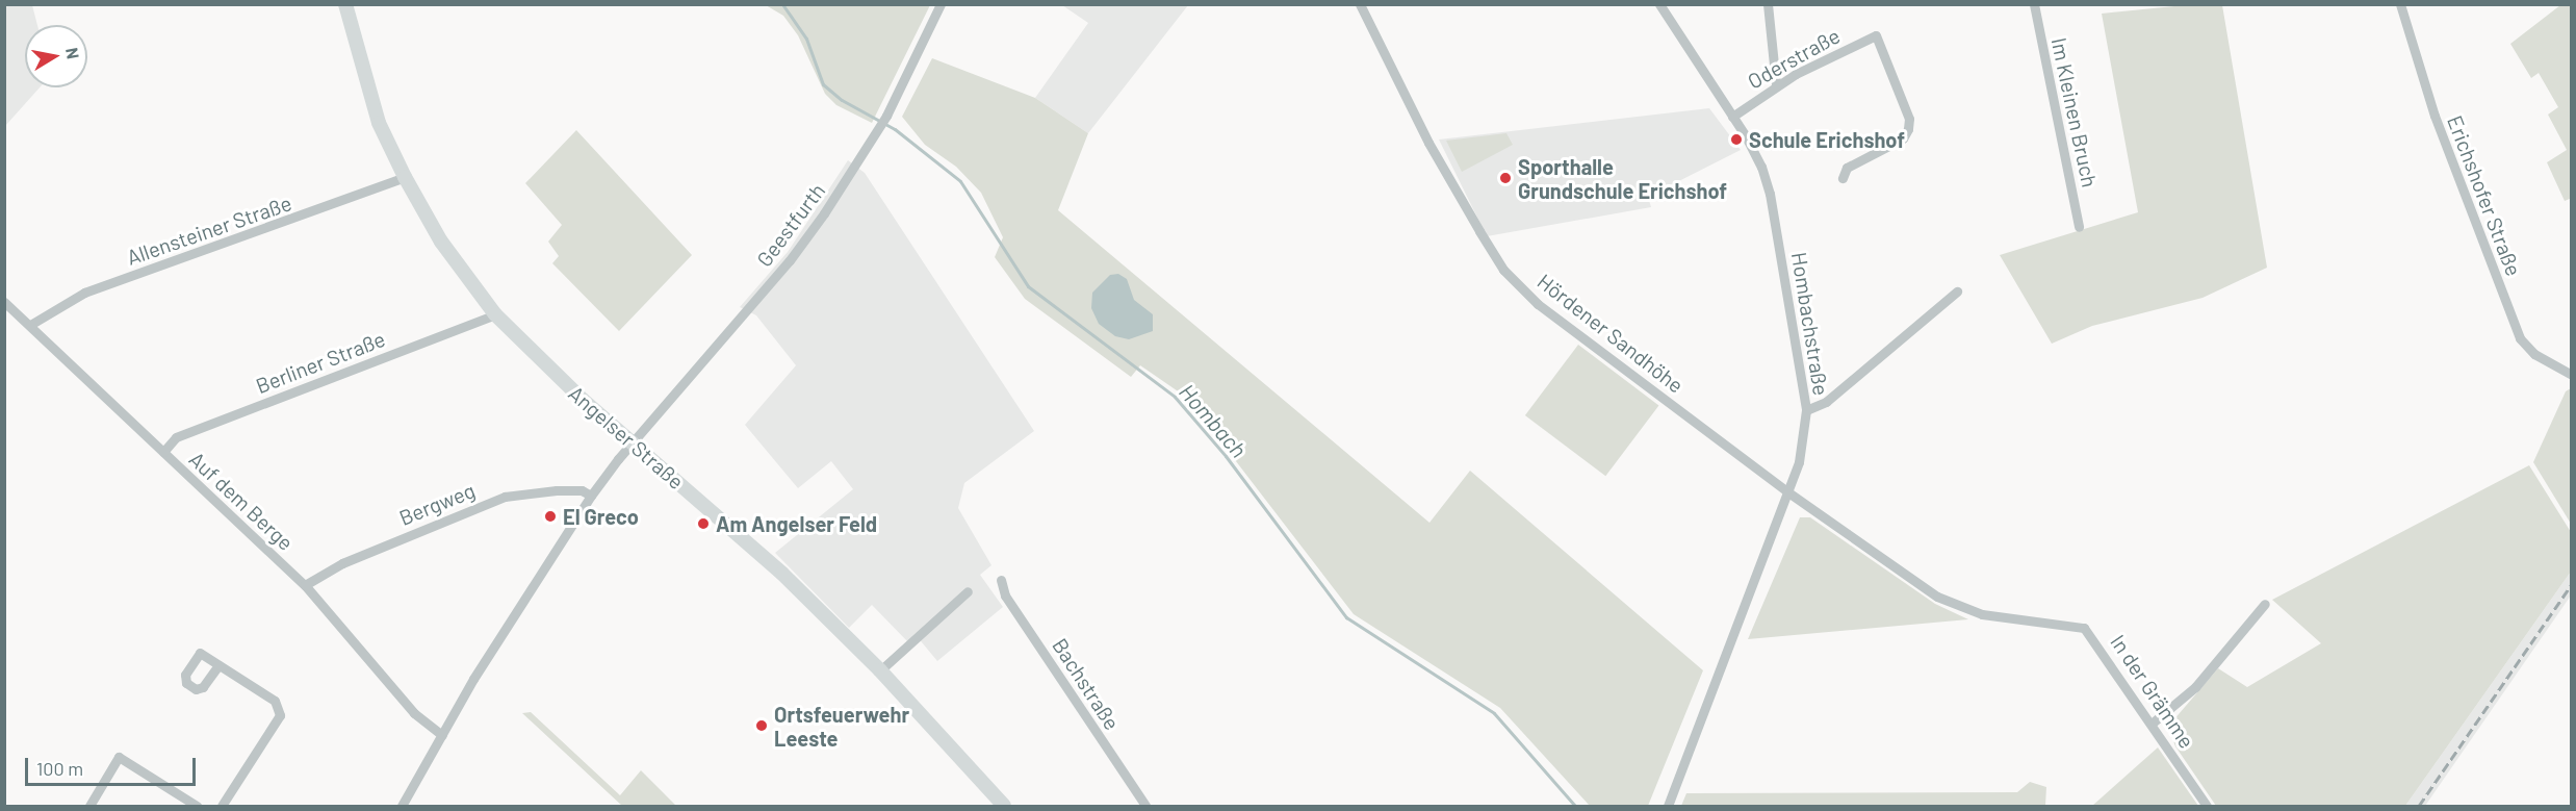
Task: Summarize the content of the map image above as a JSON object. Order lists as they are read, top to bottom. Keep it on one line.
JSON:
{"streets":{"main road":["Angelser Straße"],"street":["Oderstraße","Im Kleinen Bruch","Erichshofer Straße","Geestfurth","Allensteiner Straße","Hombachstraße","Hördener Sandhöhe","Berliner Straße","Auf dem Berge","Bergweg","Bachstraße","In der Grämme"]},"crossings":[["Oderstraße","Hombachstraße"],["Geestfurth","Angelser Straße"],["Allensteiner Straße","Angelser Straße"],["Allensteiner Straße","Auf dem Berge"],["Hombachstraße","Hördener Sandhöhe"],["Hombachstraße","In der Grämme"],["Hördener Sandhöhe","In der Grämme"],["Berliner Straße","Angelser Straße"],["Berliner Straße","Auf dem Berge"],["Auf dem Berge","Bergweg"]],"water":["Hombach"],"places":["Schule Erichshof","Sporthalle Grundschule Erichshof","El Greco","Am Angelser Feld","Ortsfeuerwehr Leeste"],"scale_bar":"100 m","north":"right"}
